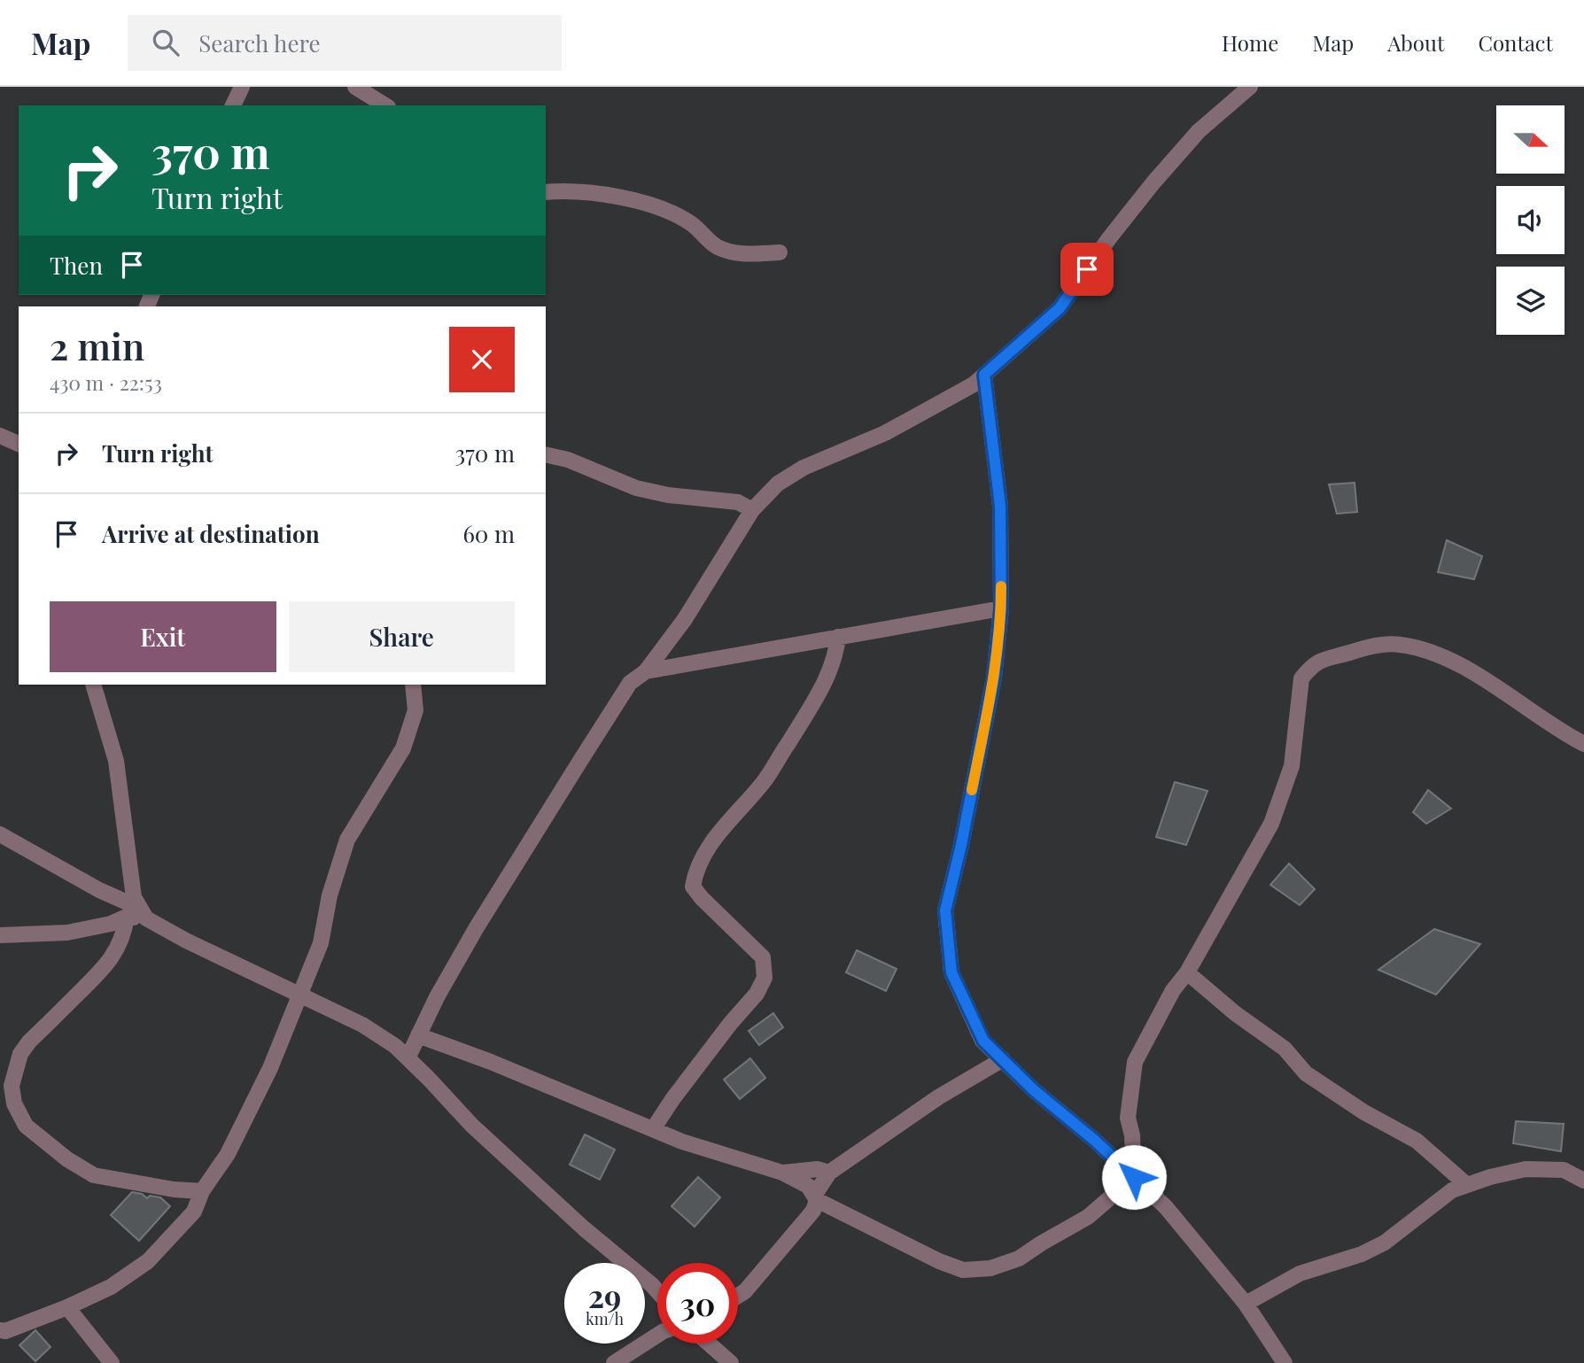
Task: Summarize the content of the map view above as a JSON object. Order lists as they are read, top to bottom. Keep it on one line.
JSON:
{"north":"right","page":{"header":"Map","search":"Search here","nav":["Home","Map","About","Contact"],"turn":["370 m","Turn right"],"then":"Then","heading":["2 min","430 m · 22:53"],"list":[{"name":"Turn right","value":"370 m"},{"name":"Arrive at destination","value":"60 m"}],"buttons":["Exit","Share"],"speed":"29 km/h","limit":"30"}}
